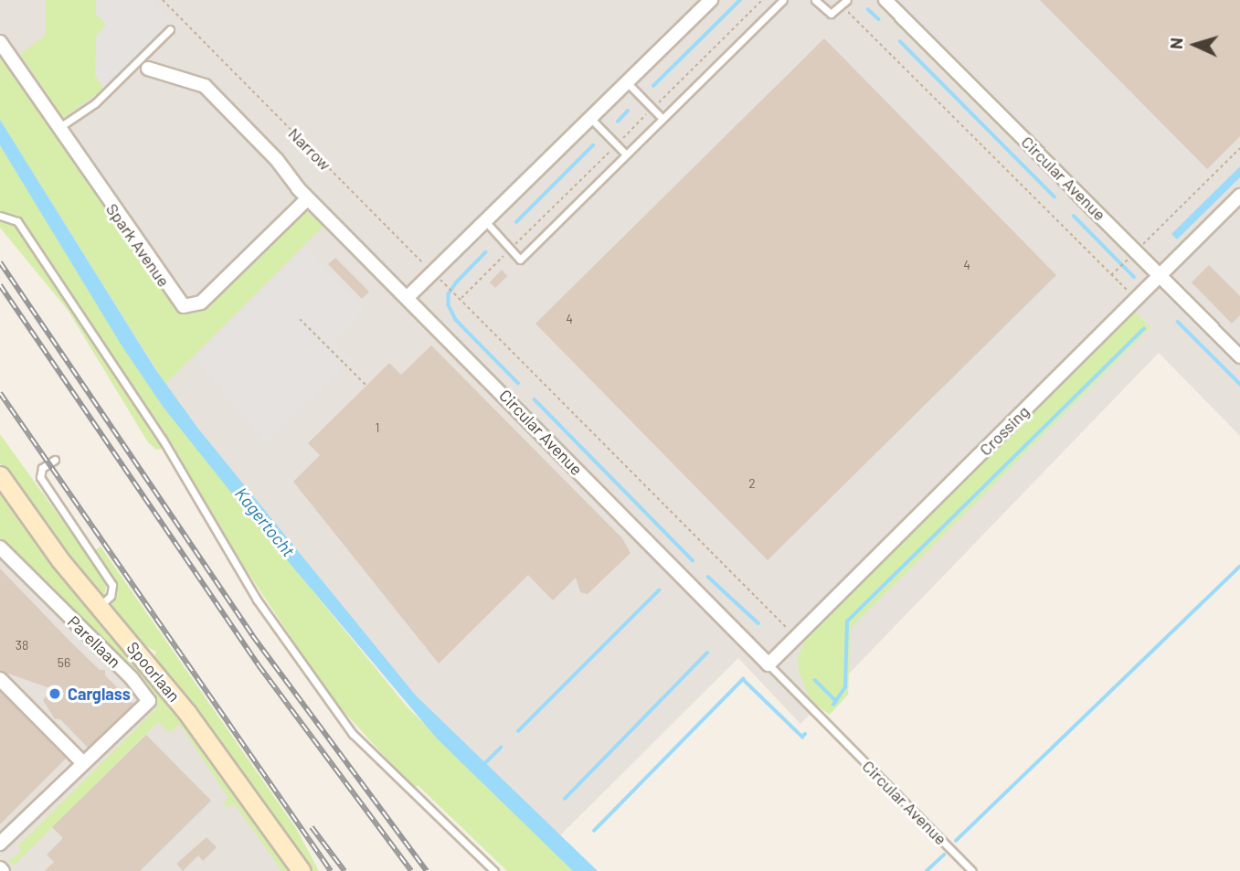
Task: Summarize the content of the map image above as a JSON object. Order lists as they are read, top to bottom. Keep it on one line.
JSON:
{"streets":{"main road":["Spoorlaan"],"street":["Narrow","Circular Avenue","Spark Avenue","Crossing","Parellaan"]},"crossings":[["Narrow","Circular Avenue"],["Narrow","Spark Avenue"],["Narrow","Crossing"],["Circular Avenue","Crossing"]],"water":["Kagertocht"],"places":["Carglass"],"house_numbers":["4","4","1","2","38","56"],"north":"left"}
